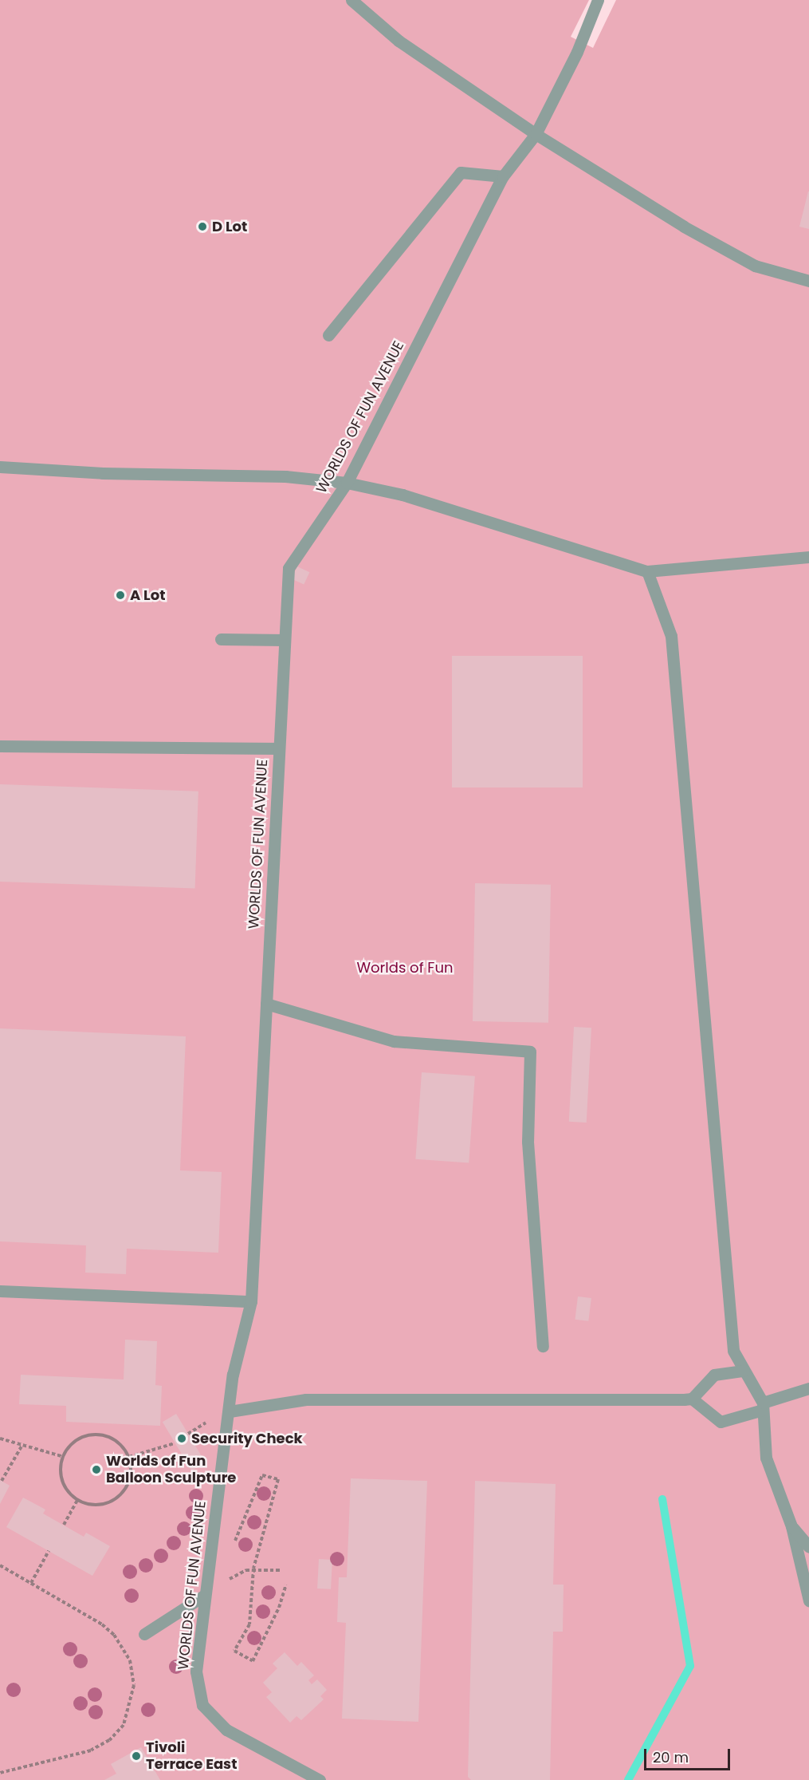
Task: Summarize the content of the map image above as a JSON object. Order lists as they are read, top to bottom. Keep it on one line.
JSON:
{"streets":{"street":["WORLDS OF FUN AVENUE"]},"parks":["Worlds of Fun"],"places":["D Lot","A Lot","Security Check","Worlds of Fun Balloon Sculpture","Tivoli Terrace East"],"scale_bar":"20 m"}
